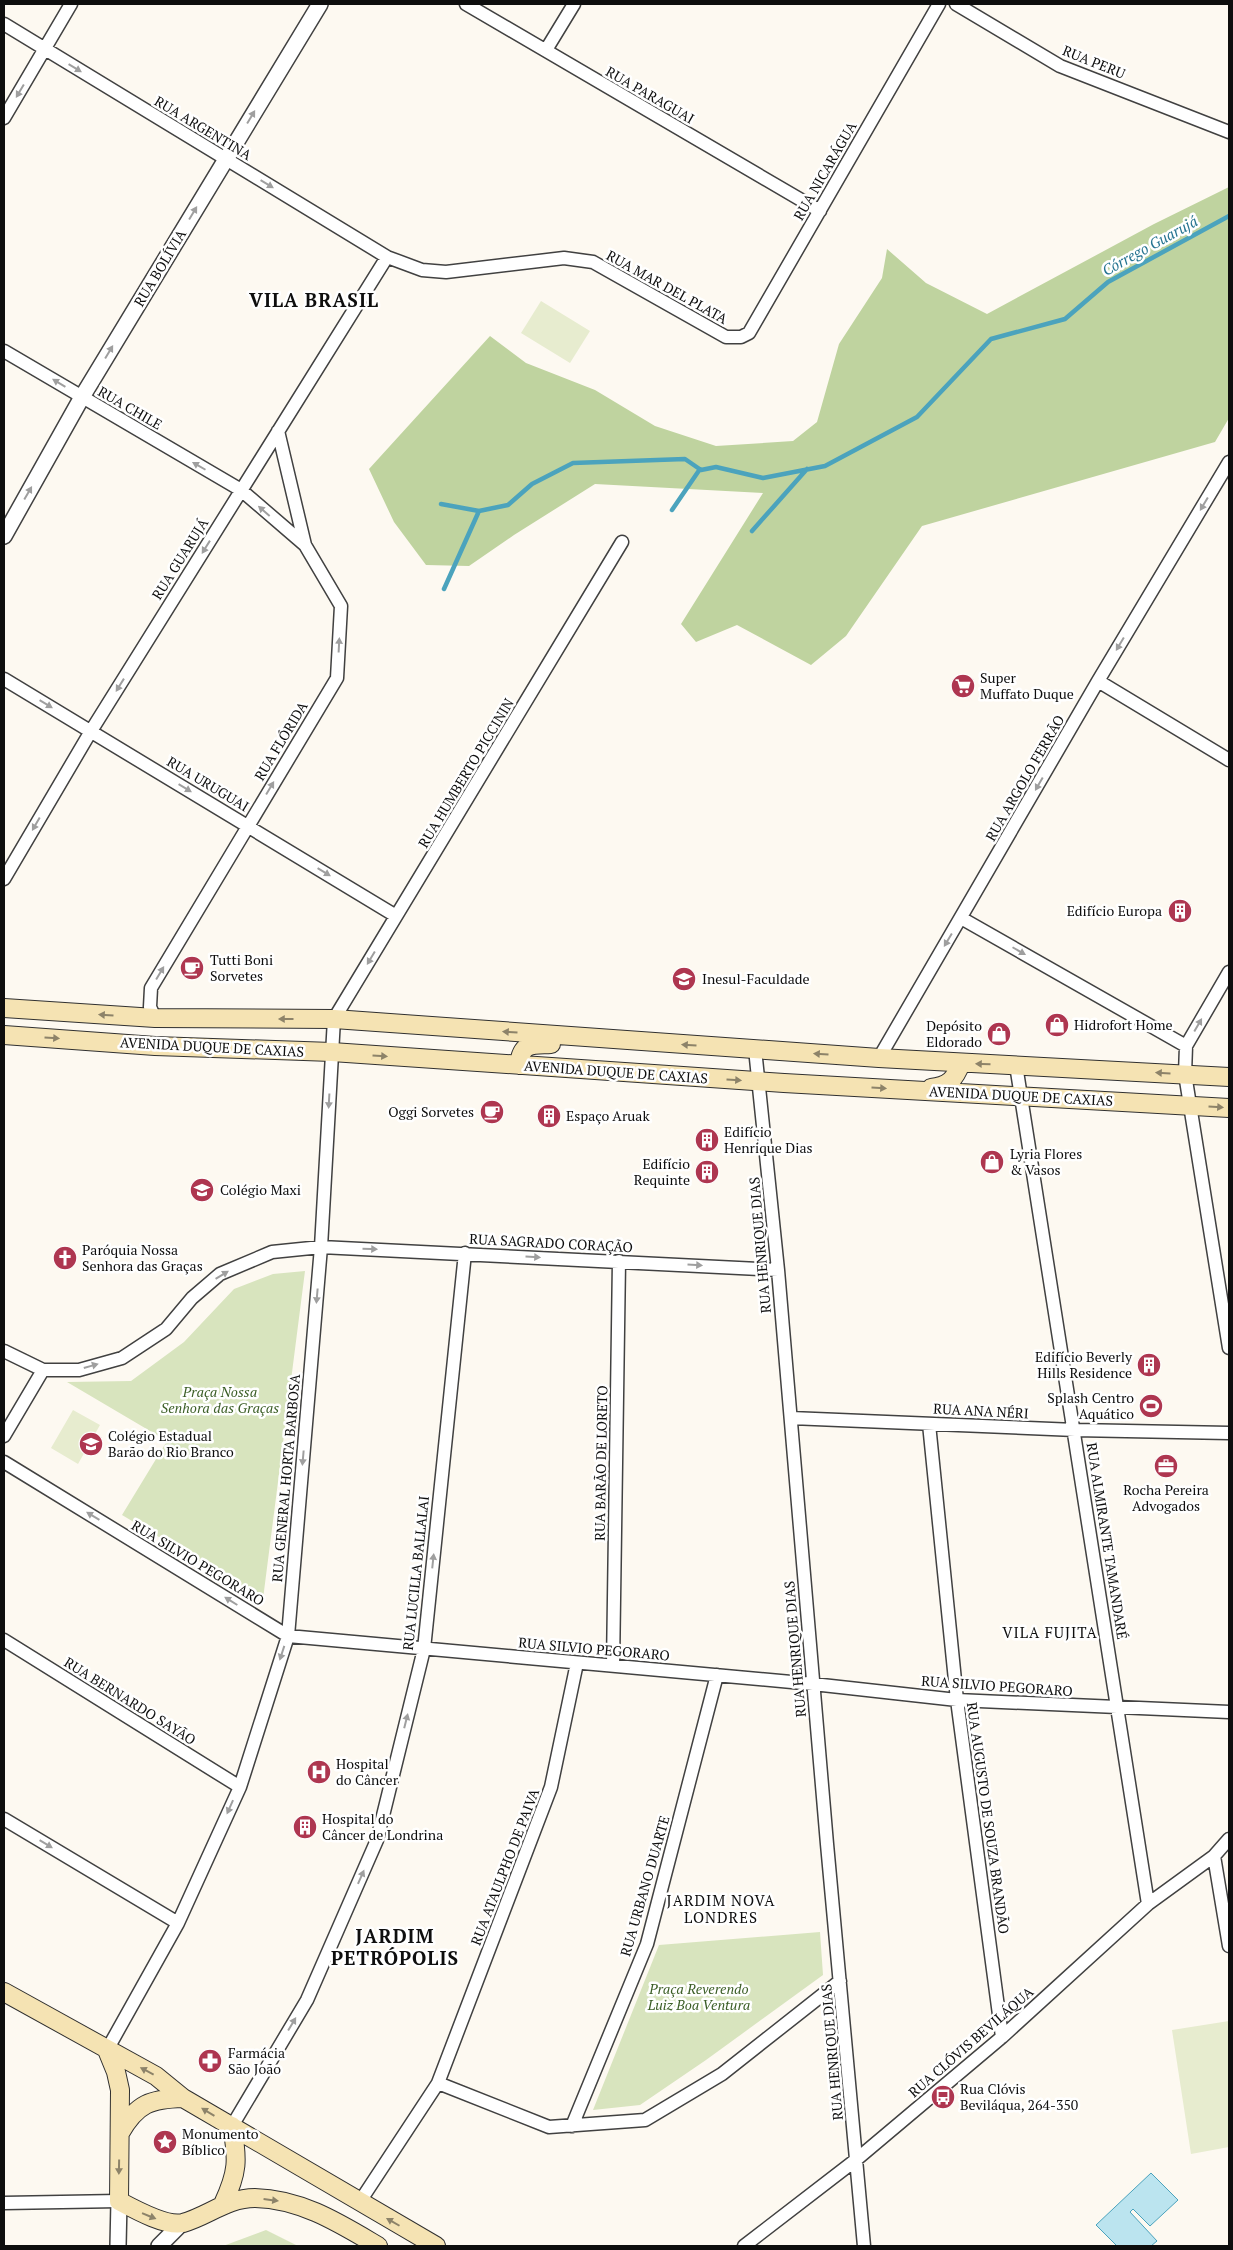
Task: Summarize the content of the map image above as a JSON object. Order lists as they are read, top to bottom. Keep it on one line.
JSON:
{"streets":{"main road":["AVENIDA DUQUE DE CAXIAS"],"street":["RUA PERU","RUA PARAGUAI","RUA ARGENTINA","RUA NICARÁGUA","RUA BOLÍVIA","RUA MAR DEL PLATA","RUA CHILE","RUA GUARUJÁ","RUA FLÓRIDA","RUA HUMBERTO PICCININ","RUA ARGOLO FERRÃO","RUA URUGUAI","RUA SAGRADO CORAÇÃO","RUA HENRIQUE DIAS","RUA ANA NÉRI","RUA BARÃO DE LORETO","RUA GENERAL HORTA BARBOSA","RUA ALMIRANTE TAMANDARÉ","RUA SILVIO PEGORARO","RUA LUCILLA BALLALAI","RUA BERNARDO SAYÃO","RUA AUGUSTO DE SOUZA BRANDÃO","RUA ATAULPHO DE PAIVA","RUA URBANO DUARTE","RUA CLÓVIS BEVILÁQUA"]},"crossings":[["RUA PARAGUAI","RUA NICARÁGUA"],["RUA ARGENTINA","RUA BOLÍVIA"],["RUA ARGENTINA","RUA MAR DEL PLATA"],["RUA ARGENTINA","RUA GUARUJÁ"],["RUA NICARÁGUA","RUA MAR DEL PLATA"],["RUA BOLÍVIA","RUA CHILE"],["RUA MAR DEL PLATA","RUA GUARUJÁ"],["RUA CHILE","RUA GUARUJÁ"],["RUA CHILE","RUA FLÓRIDA"],["RUA GUARUJÁ","RUA FLÓRIDA"],["RUA GUARUJÁ","RUA URUGUAI"],["RUA FLÓRIDA","RUA URUGUAI"],["RUA FLÓRIDA","AVENIDA DUQUE DE CAXIAS"],["RUA HUMBERTO PICCININ","RUA URUGUAI"],["RUA HUMBERTO PICCININ","AVENIDA DUQUE DE CAXIAS"],["RUA HUMBERTO PICCININ","RUA GENERAL HORTA BARBOSA"],["RUA ARGOLO FERRÃO","AVENIDA DUQUE DE CAXIAS"],["AVENIDA DUQUE DE CAXIAS","RUA HENRIQUE DIAS"],["AVENIDA DUQUE DE CAXIAS","RUA GENERAL HORTA BARBOSA"],["AVENIDA DUQUE DE CAXIAS","RUA ALMIRANTE TAMANDARÉ"],["RUA SAGRADO CORAÇÃO","RUA HENRIQUE DIAS"],["RUA SAGRADO CORAÇÃO","RUA BARÃO DE LORETO"],["RUA SAGRADO CORAÇÃO","RUA GENERAL HORTA BARBOSA"],["RUA SAGRADO CORAÇÃO","RUA LUCILLA BALLALAI"],["RUA HENRIQUE DIAS","RUA ANA NÉRI"],["RUA HENRIQUE DIAS","RUA SILVIO PEGORARO"],["RUA HENRIQUE DIAS","RUA CLÓVIS BEVILÁQUA"],["RUA ANA NÉRI","RUA ALMIRANTE TAMANDARÉ"],["RUA ANA NÉRI","RUA AUGUSTO DE SOUZA BRANDÃO"],["RUA BARÃO DE LORETO","RUA SILVIO PEGORARO"],["RUA GENERAL HORTA BARBOSA","RUA SILVIO PEGORARO"],["RUA GENERAL HORTA BARBOSA","RUA BERNARDO SAYÃO"],["RUA ALMIRANTE TAMANDARÉ","RUA SILVIO PEGORARO"],["RUA ALMIRANTE TAMANDARÉ","RUA CLÓVIS BEVILÁQUA"],["RUA SILVIO PEGORARO","RUA LUCILLA BALLALAI"],["RUA SILVIO PEGORARO","RUA AUGUSTO DE SOUZA BRANDÃO"],["RUA SILVIO PEGORARO","RUA ATAULPHO DE PAIVA"],["RUA SILVIO PEGORARO","RUA URBANO DUARTE"],["RUA AUGUSTO DE SOUZA BRANDÃO","RUA CLÓVIS BEVILÁQUA"]],"one_way":["RUA ARGENTINA","RUA BOLÍVIA","RUA CHILE","RUA GUARUJÁ","RUA FLÓRIDA","RUA ARGOLO FERRÃO","RUA URUGUAI","RUA SAGRADO CORAÇÃO","RUA GENERAL HORTA BARBOSA","RUA LUCILLA BALLALAI"],"districts":["VILA BRASIL","VILA FUJITA","JARDIM NOVA LONDRES","JARDIM PETRÓPOLIS"],"water":["Córrego Guarujá"],"parks":["Praça Nossa Senhora das Graças","Praça Reverendo Luiz Boa Ventura"],"places":{"supermarket":["Super Muffato Duque"],"building":["Edifício Europa","Espaço Aruak","Edifício Henrique Dias","Edifício Requinte","Edifício Beverly Hills Residence","Hospital do Câncer de Londrina"],"cafe":["Tutti Boni Sorvetes","Oggi Sorvetes"],"school or university":["Inesul-Faculdade","Colégio Maxi","Colégio Estadual Barão do Rio Branco"],"shop":["Hidrofort Home","Depósito Eldorado","Lyria Flores & Vasos"],"church":["Paróquia Nossa Senhora das Graças"],"sports":["Splash Centro Aquático"],"office":["Rocha Pereira Advogados"],"hospital":["Hospital do Câncer"],"pharmacy":["Farmácia São João"],"bus stop":["Rua Clóvis Beviláqua, 264-350"],"place":["Monumento Bíblico"]}}
